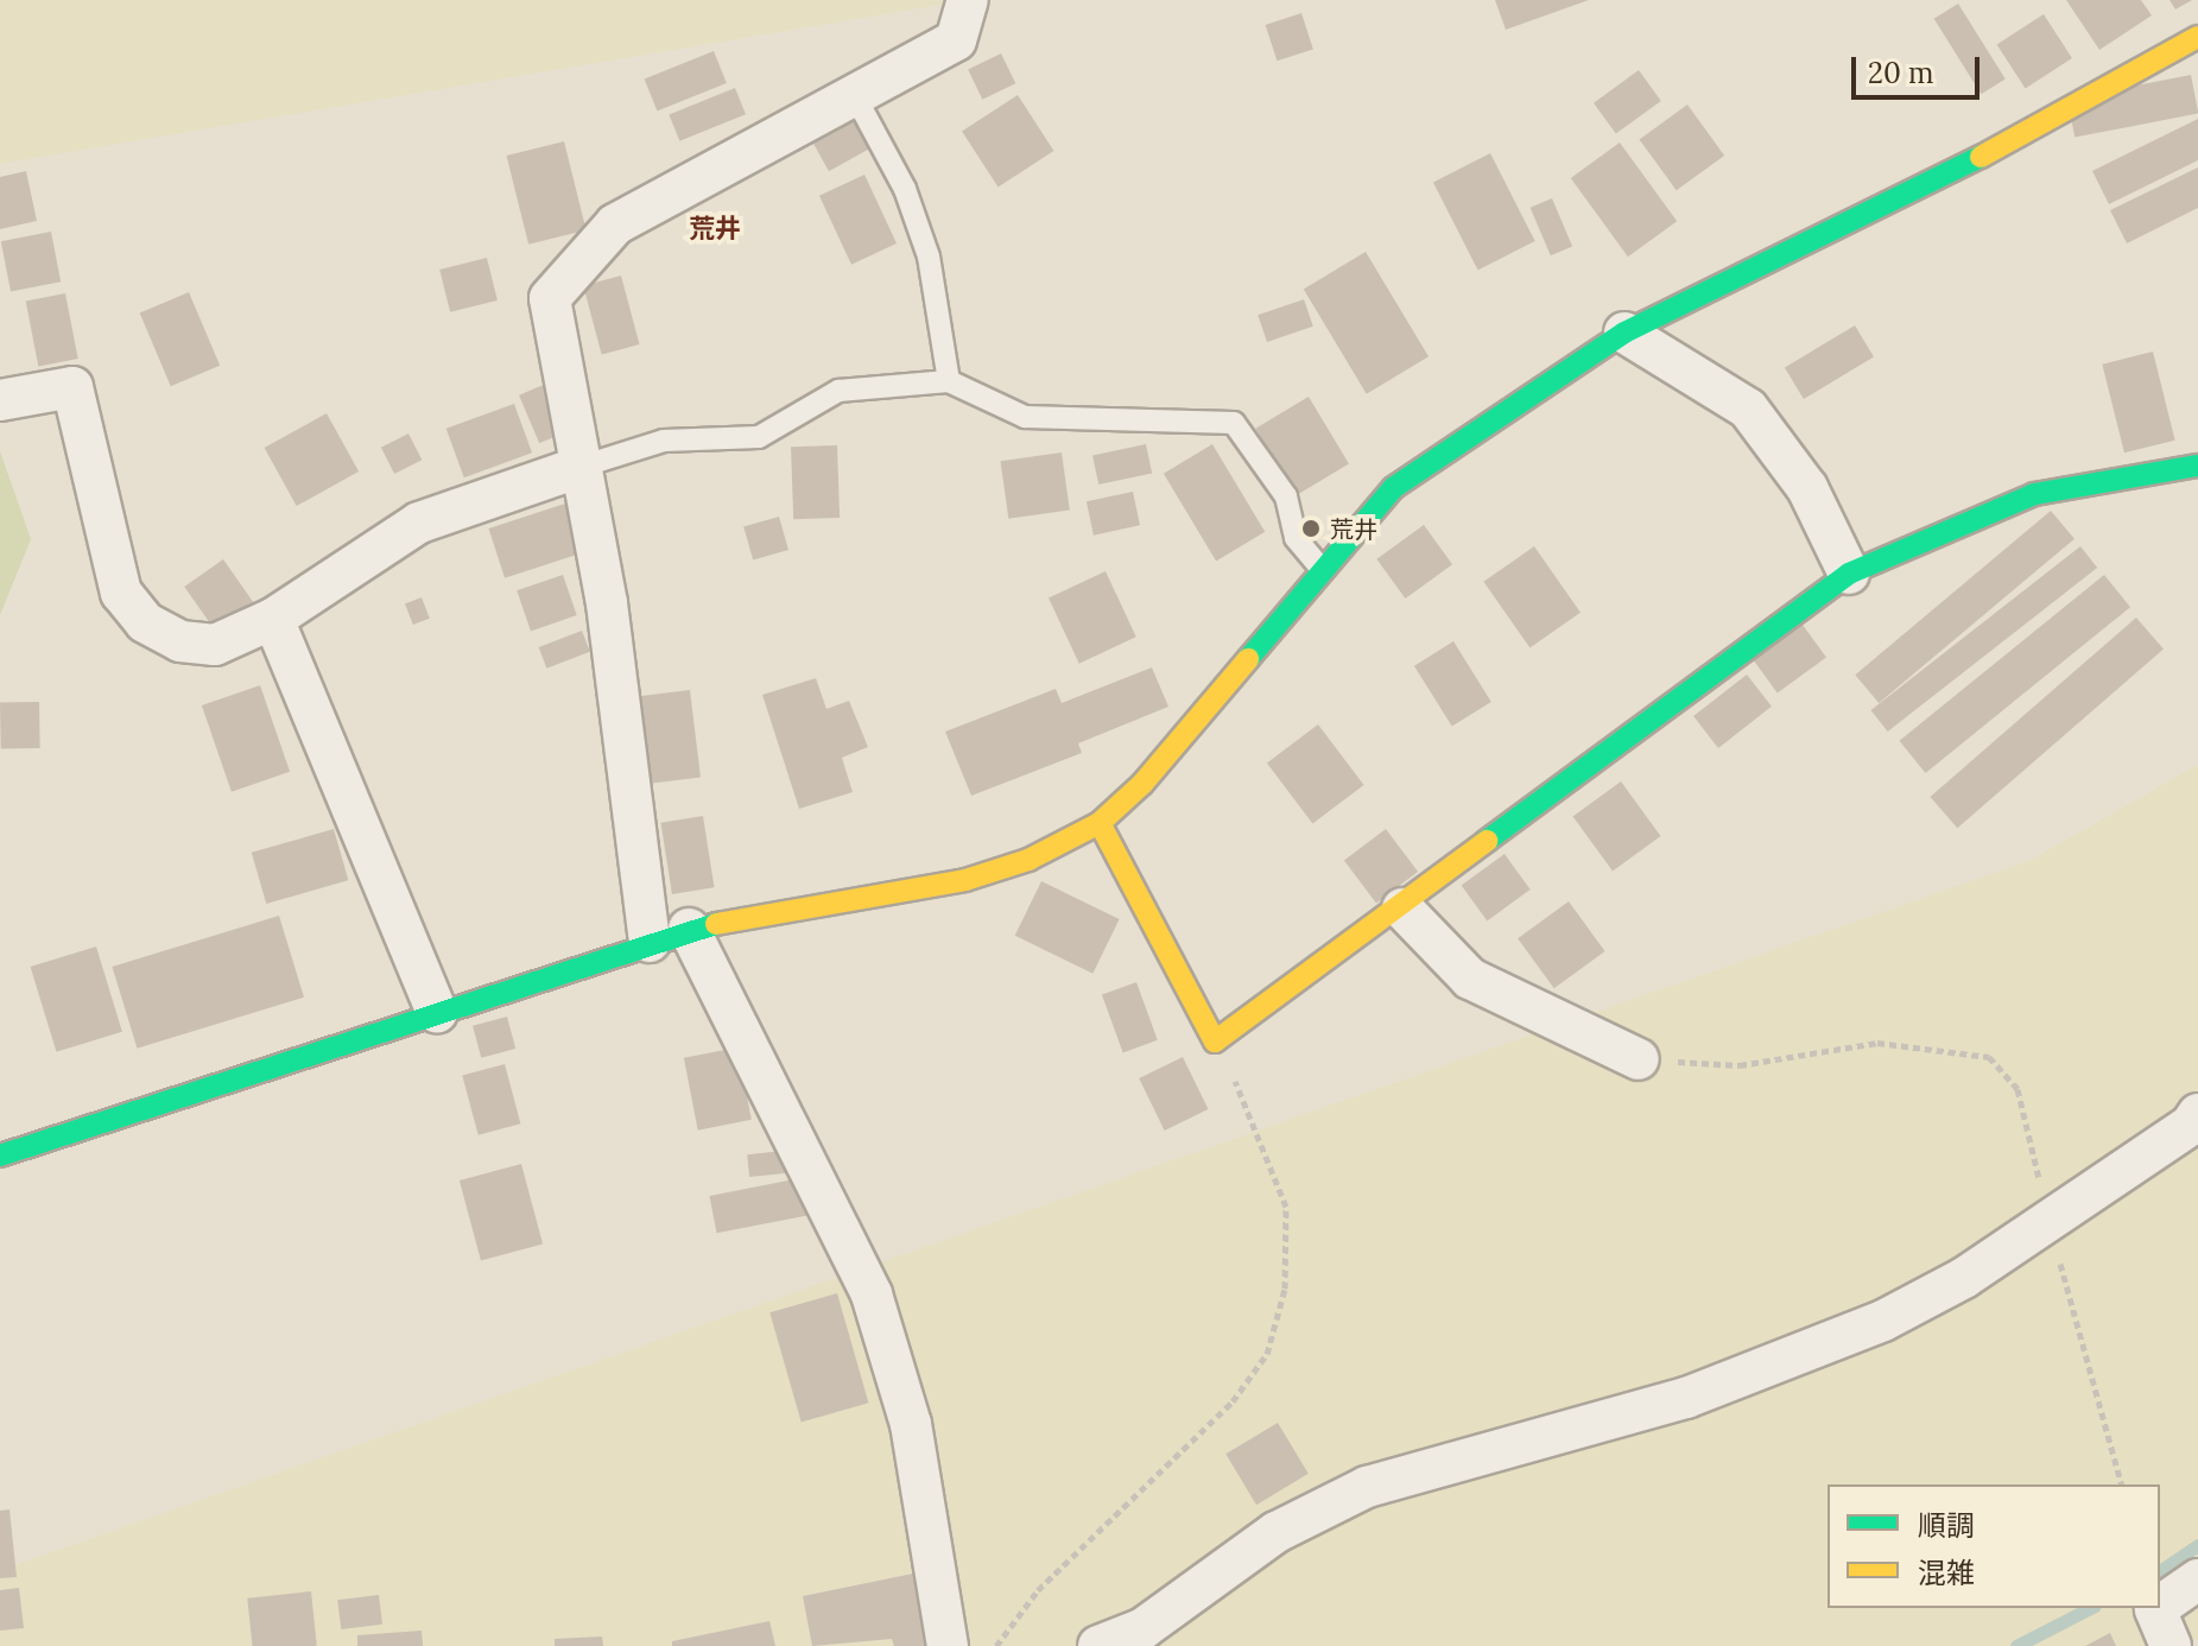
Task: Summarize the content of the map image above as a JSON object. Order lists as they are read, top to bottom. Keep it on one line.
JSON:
{"districts":["荒井"],"places":["荒井"],"legend":["順調","混雑"],"scale_bar":"20 m"}
